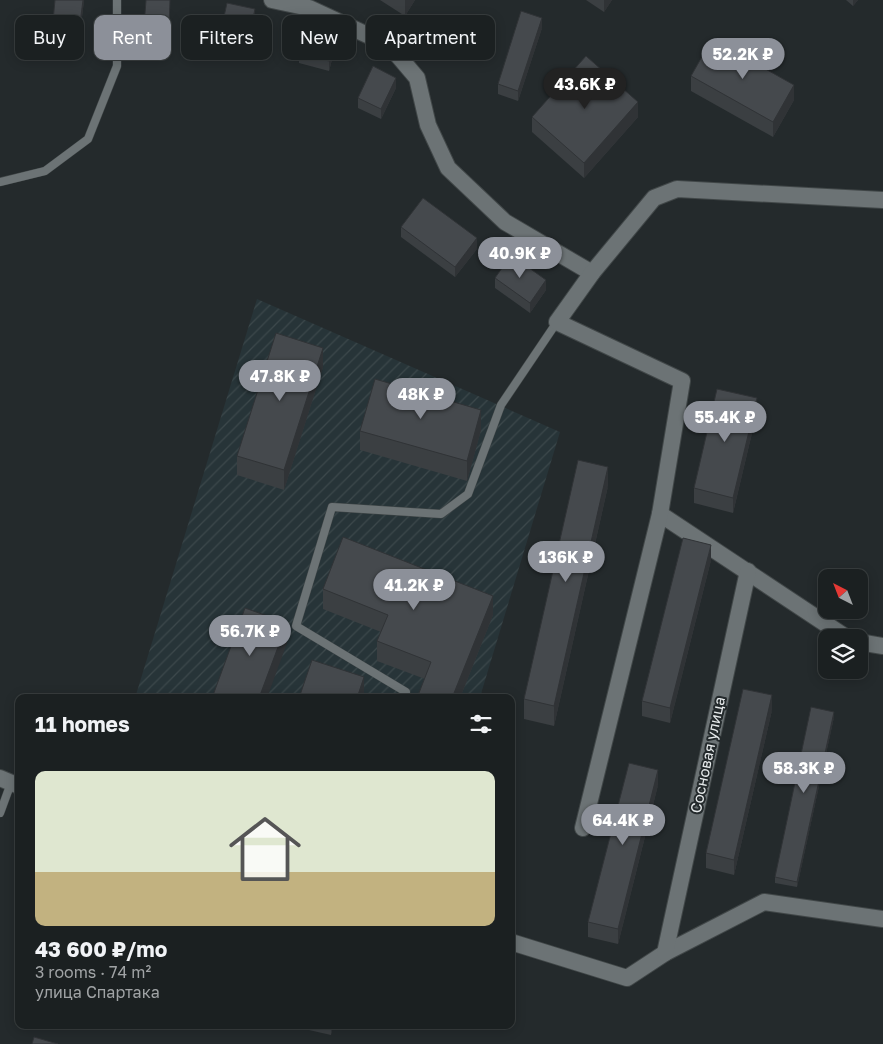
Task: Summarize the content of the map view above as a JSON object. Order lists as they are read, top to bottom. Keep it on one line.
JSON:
{"streets":{"street":["Сосновая улица"]},"north":"top left","page":{"chip":["Buy","Rent","Filters","New","Apartment"],"price":["52.2K ₽","43.6K ₽","40.9K ₽","47.8K ₽","48K ₽","55.4K ₽","136K ₽","41.2K ₽","56.7K ₽","58.3K ₽","64.4K ₽"],"heading":"11 homes","list":[{"name":"43 600 ₽/mo","note":"3 rooms · 74 m² · улица Спартака"}]}}
